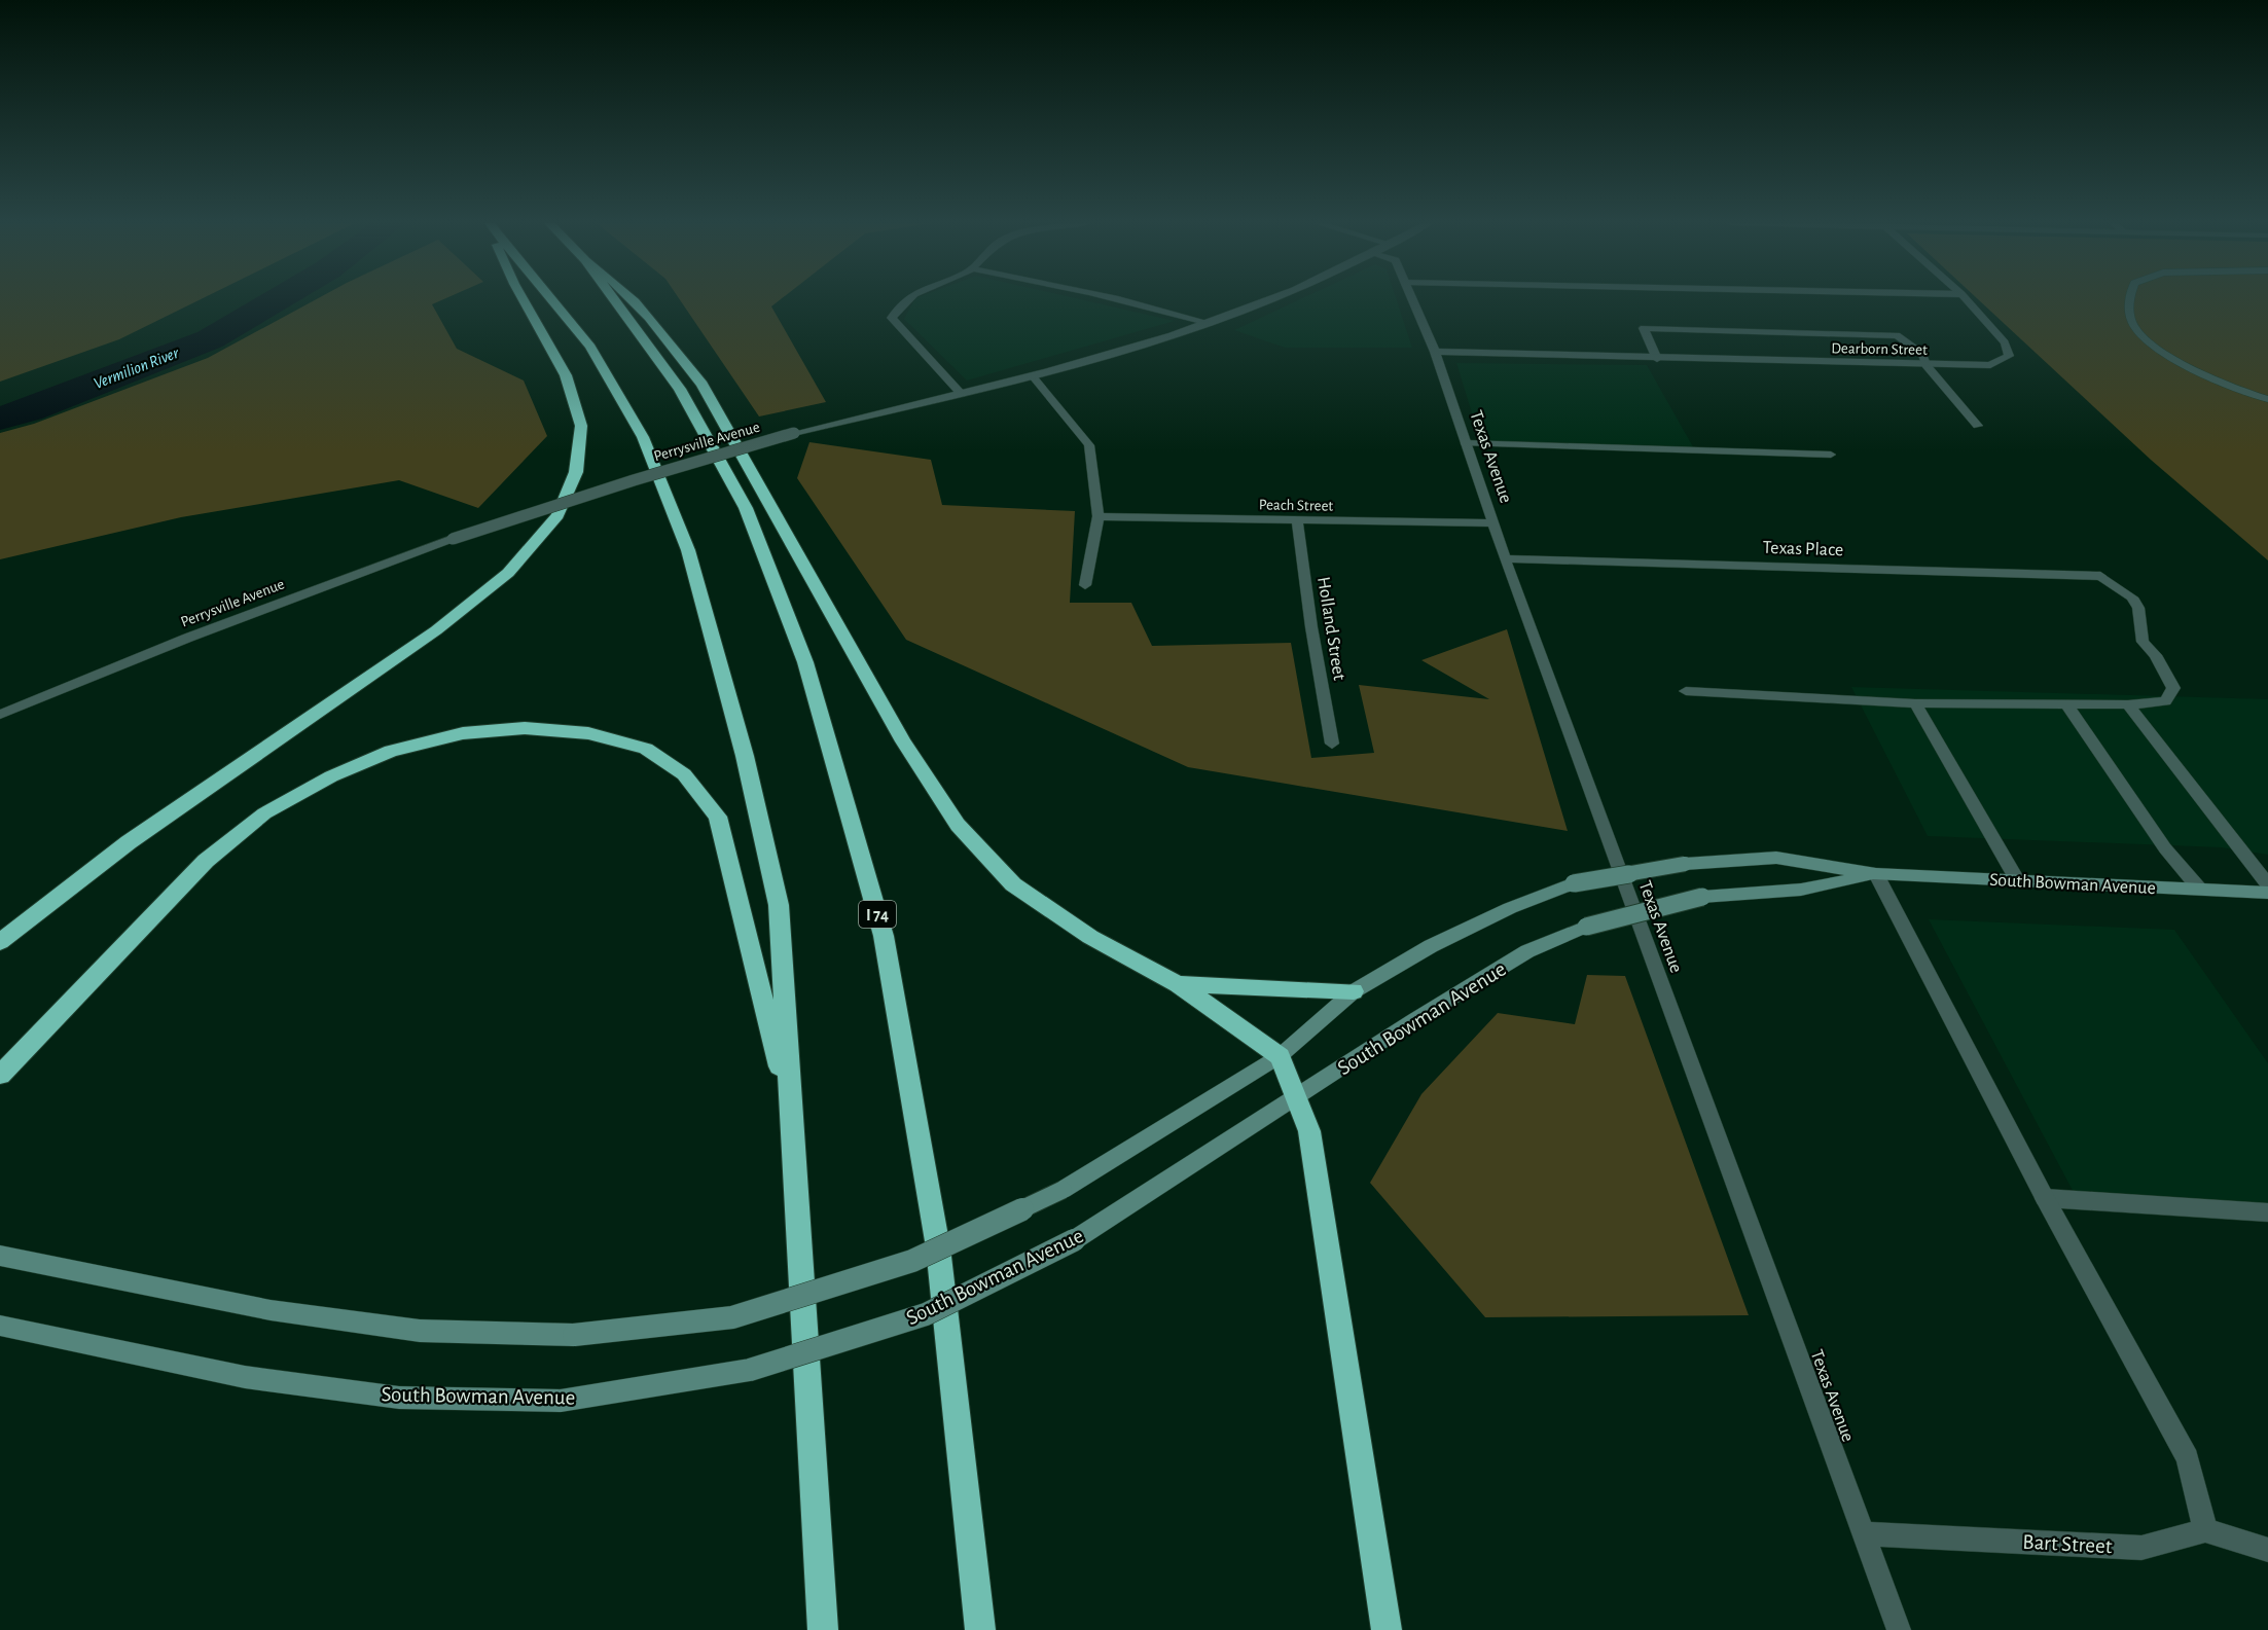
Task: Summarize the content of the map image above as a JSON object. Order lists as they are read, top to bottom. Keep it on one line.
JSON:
{"streets":{"highway":["I 74"],"main road":["South Bowman Avenue"],"street":["Dearborn Street","Perrysville Avenue","Texas Avenue","Peach Street","Texas Place","Holland Street","Bart Street"]},"crossings":[["Dearborn Street","Texas Avenue"],["Texas Avenue","Peach Street"],["Texas Avenue","Texas Place"],["Texas Avenue","Bart Street"],["Peach Street","Holland Street"]],"water":["Vermilion River"]}
